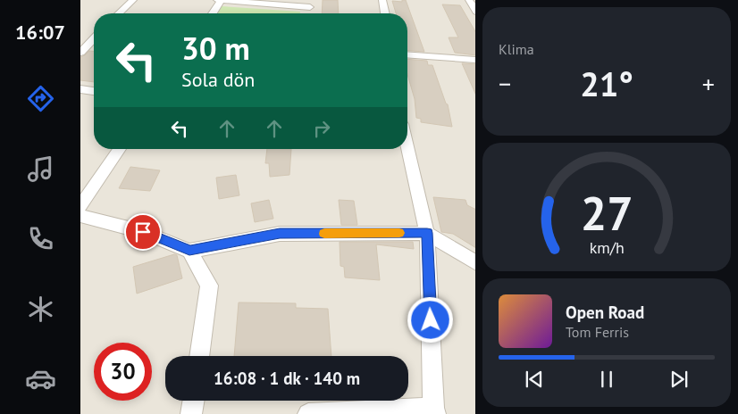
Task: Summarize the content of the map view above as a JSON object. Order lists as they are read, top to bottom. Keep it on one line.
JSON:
{"page":{"tabs":"16:07","tile":"Klima","turn":["30 m","Sola dön"],"heat":["−","21°","+"],"song":["Open Road","Tom Ferris"],"limit":"30","trip":"16:08 · 1 dk · 140 m","gauge":["27","km/h"]}}
